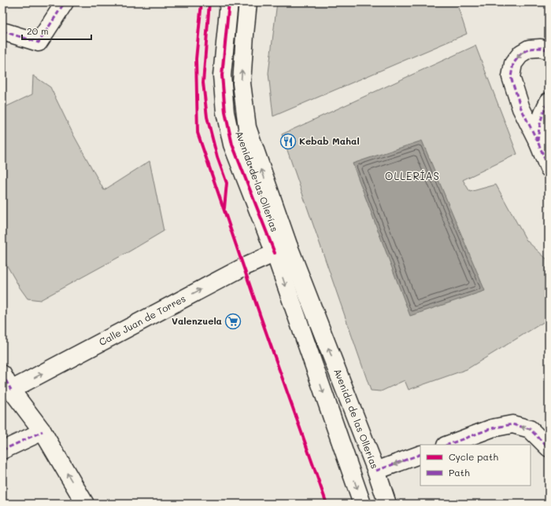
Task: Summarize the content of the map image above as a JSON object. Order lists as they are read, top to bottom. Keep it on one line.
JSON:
{"streets":{"main road":["Avenida de las Ollerías","Calle Juan de Torres"]},"crossings":[["Avenida de las Ollerías","Calle Juan de Torres"]],"one_way":["Calle Juan de Torres"],"districts":["OLLERÍAS"],"places":{"restaurant":["Kebab Mahal"],"supermarket":["Valenzuela"]},"legend":["Cycle path","Path"],"scale_bar":"20 m"}
